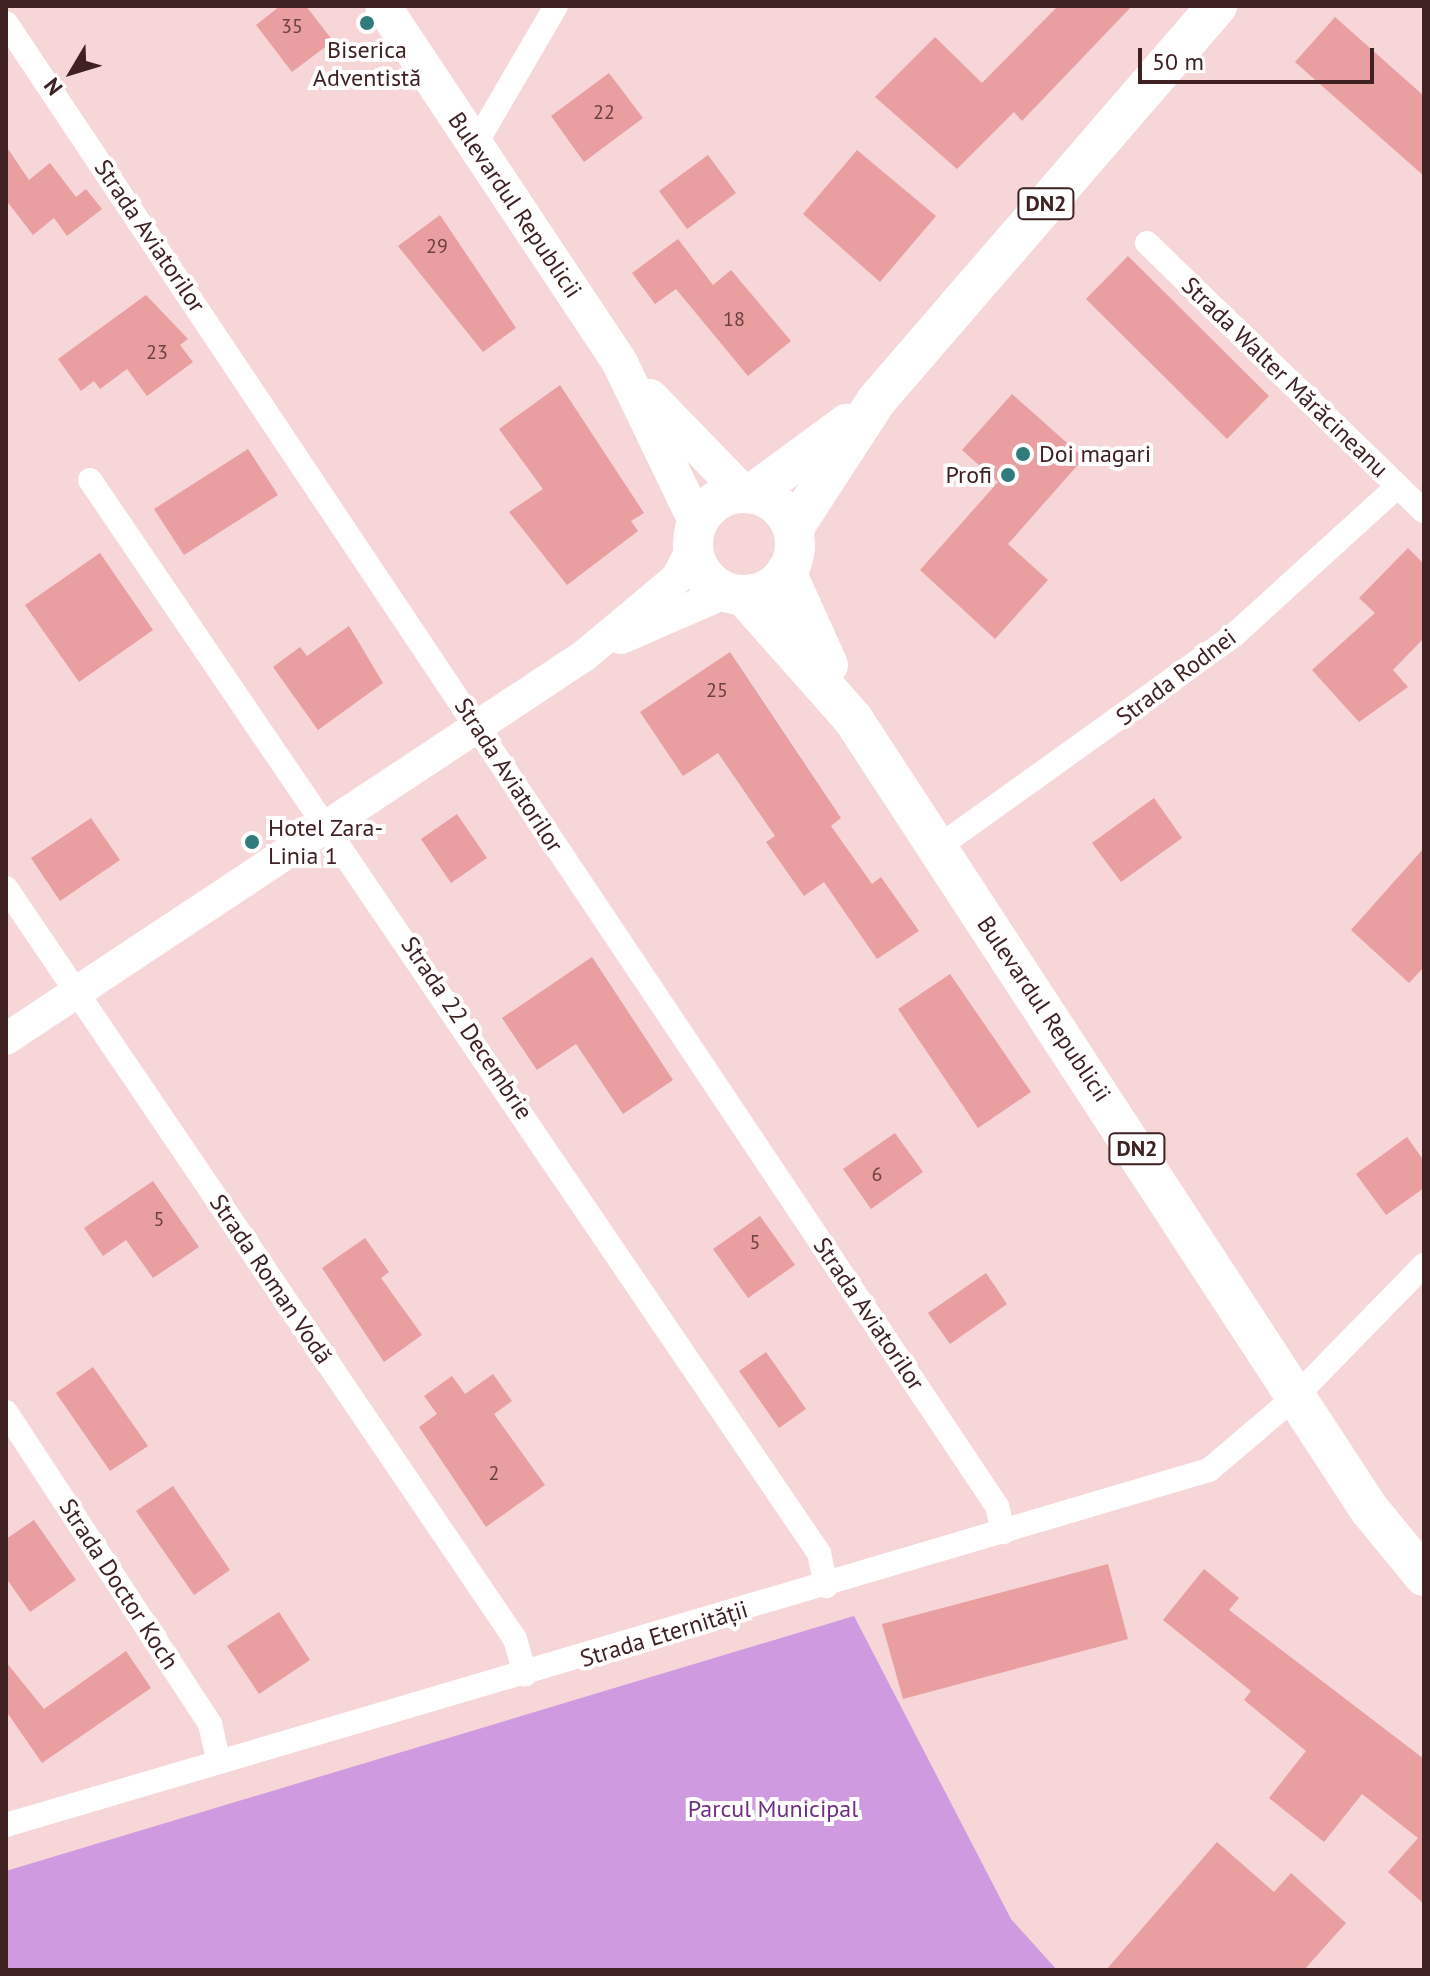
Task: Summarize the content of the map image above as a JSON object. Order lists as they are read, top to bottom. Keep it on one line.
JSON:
{"streets":{"main road":["DN2","Bulevardul Republicii"],"street":["Strada Aviatorilor","Strada Walter Mărăcineanu","Strada Rodnei","Strada 22 Decembrie","Strada Roman Vodă","Strada Doctor Koch","Strada Eternității"]},"crossings":[["DN2","Bulevardul Republicii"],["Bulevardul Republicii","Strada Rodnei"],["Bulevardul Republicii","Strada Eternității"],["Strada Aviatorilor","Strada Eternității"],["Strada Walter Mărăcineanu","Strada Rodnei"],["Strada 22 Decembrie","Strada Eternității"],["Strada Roman Vodă","Strada Eternității"],["Strada Doctor Koch","Strada Eternității"]],"parks":["Parcul Municipal"],"places":["Biserica Adventistă","Doi magari","Profi","Hotel Zara- Linia 1"],"house_numbers":["35","22","29","18","23","25","6","5","5","2"],"scale_bar":"50 m","north":"bottom left"}
